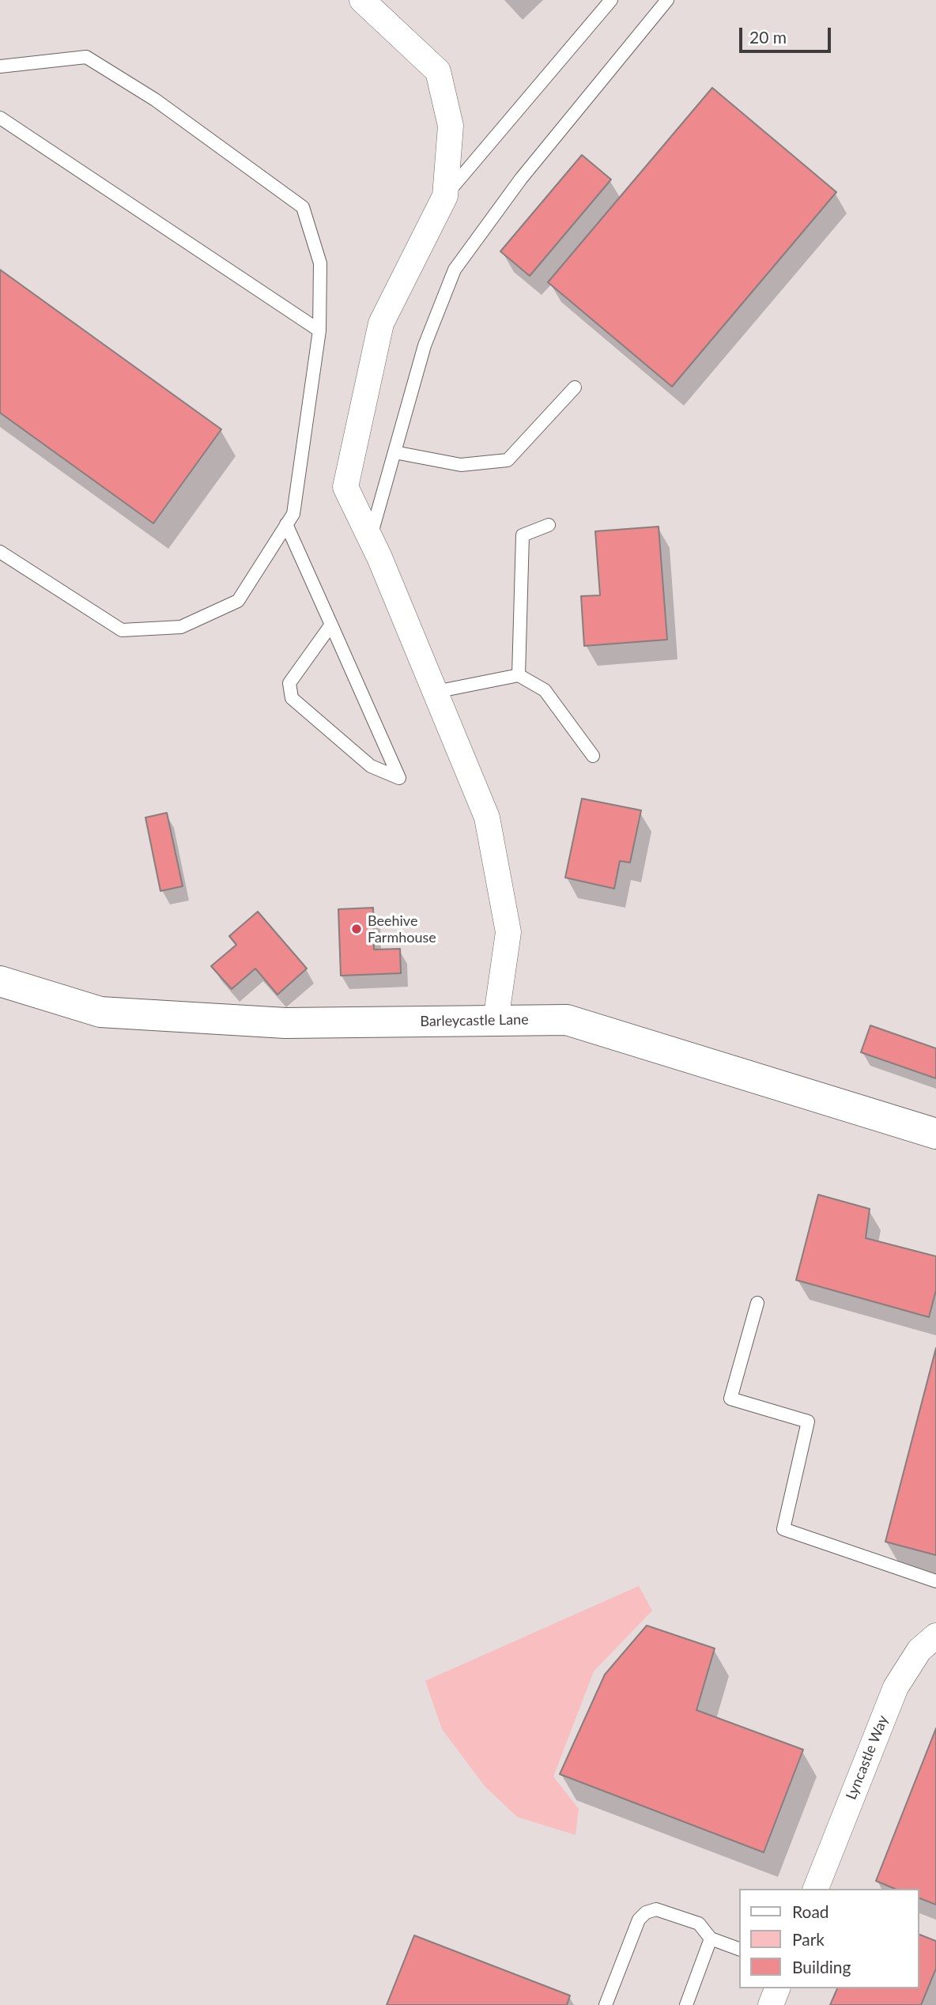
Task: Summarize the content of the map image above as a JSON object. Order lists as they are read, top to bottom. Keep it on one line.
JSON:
{"streets":{"street":["Barleycastle Lane","Lyncastle Way"]},"places":["Beehive Farmhouse"],"legend":["Road","Park","Building"],"scale_bar":"20 m"}
